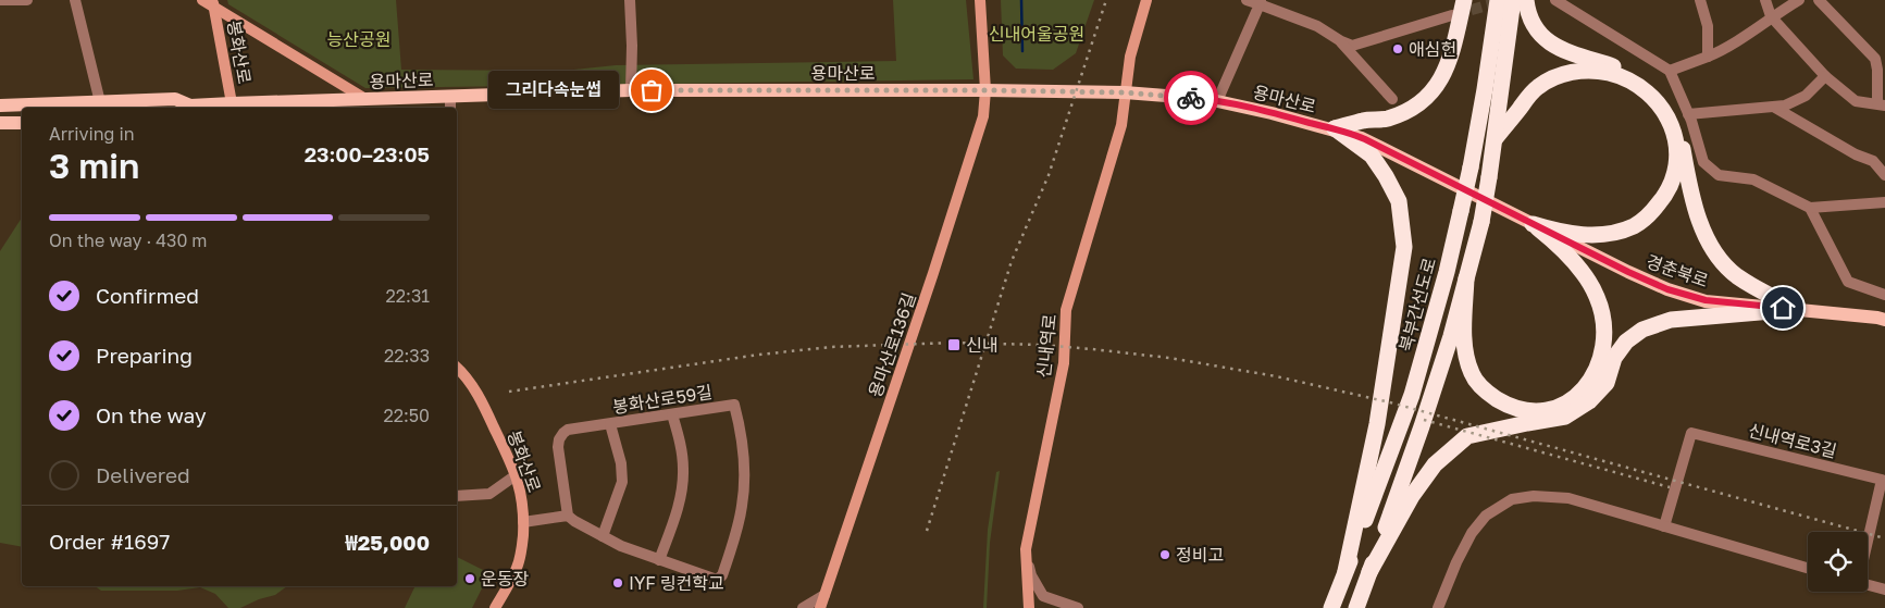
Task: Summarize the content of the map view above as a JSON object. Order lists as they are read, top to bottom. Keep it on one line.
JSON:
{"streets":{"highway":["북부간선도로"],"main road":["용마산로","경춘북로"],"street":["봉화산로","용마산로136길","신내역로","봉화산로59길","신내역로3길"]},"crossings":[["봉화산로","용마산로"],["용마산로","경춘북로"],["용마산로","용마산로136길"],["용마산로","신내역로"]],"parks":["신내어울공원","능산공원"],"places":{"other":["애심헌","그리다속눈썹","정비고","운동장","IYF 링컨학교"],"transit":["신내"]},"page":{"bubble":"그리다속눈썹","heading":["3 min","Arriving in","23:00–23:05"],"panel":["Order #1697","₩25,000"],"bar":"On the way · 430 m","list":[["Confirmed","22:31"],["Preparing","22:33"],["On the way","22:50"],"Delivered"]}}
